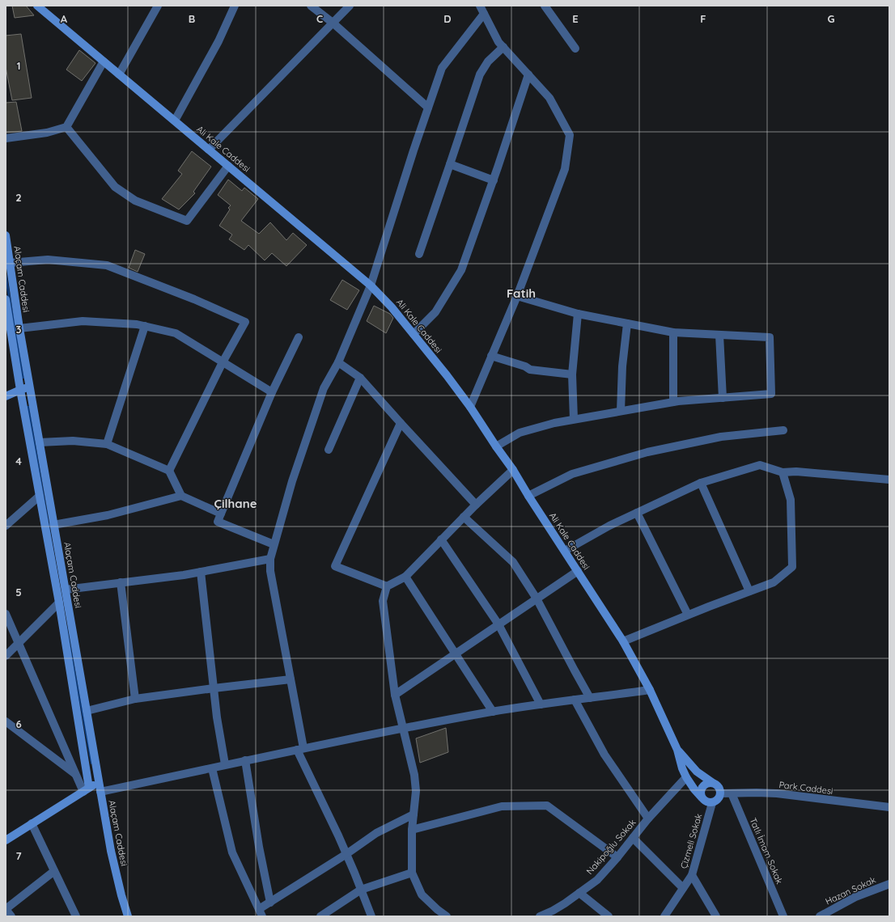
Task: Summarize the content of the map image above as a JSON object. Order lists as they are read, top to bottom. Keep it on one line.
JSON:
{"streets":{"main road":["Ali Kale Caddesi","Alaçam Caddesi"],"street":["Park Caddesi","Çizmeli Sokak","Nakipoğlu Sokak","Tatlı İmam Sokak","Hazan Sokak"]},"crossings":[["Ali Kale Caddesi","Park Caddesi"],["Ali Kale Caddesi","Çizmeli Sokak"],["Ali Kale Caddesi","Nakipoğlu Sokak"],["Park Caddesi","Çizmeli Sokak"],["Park Caddesi","Tatlı İmam Sokak"]],"districts":["Fatih","Çilhane"],"grid":{"columns":["A","B","C","D","E","F","G"],"rows":["1","2","3","4","5","6","7"]}}
